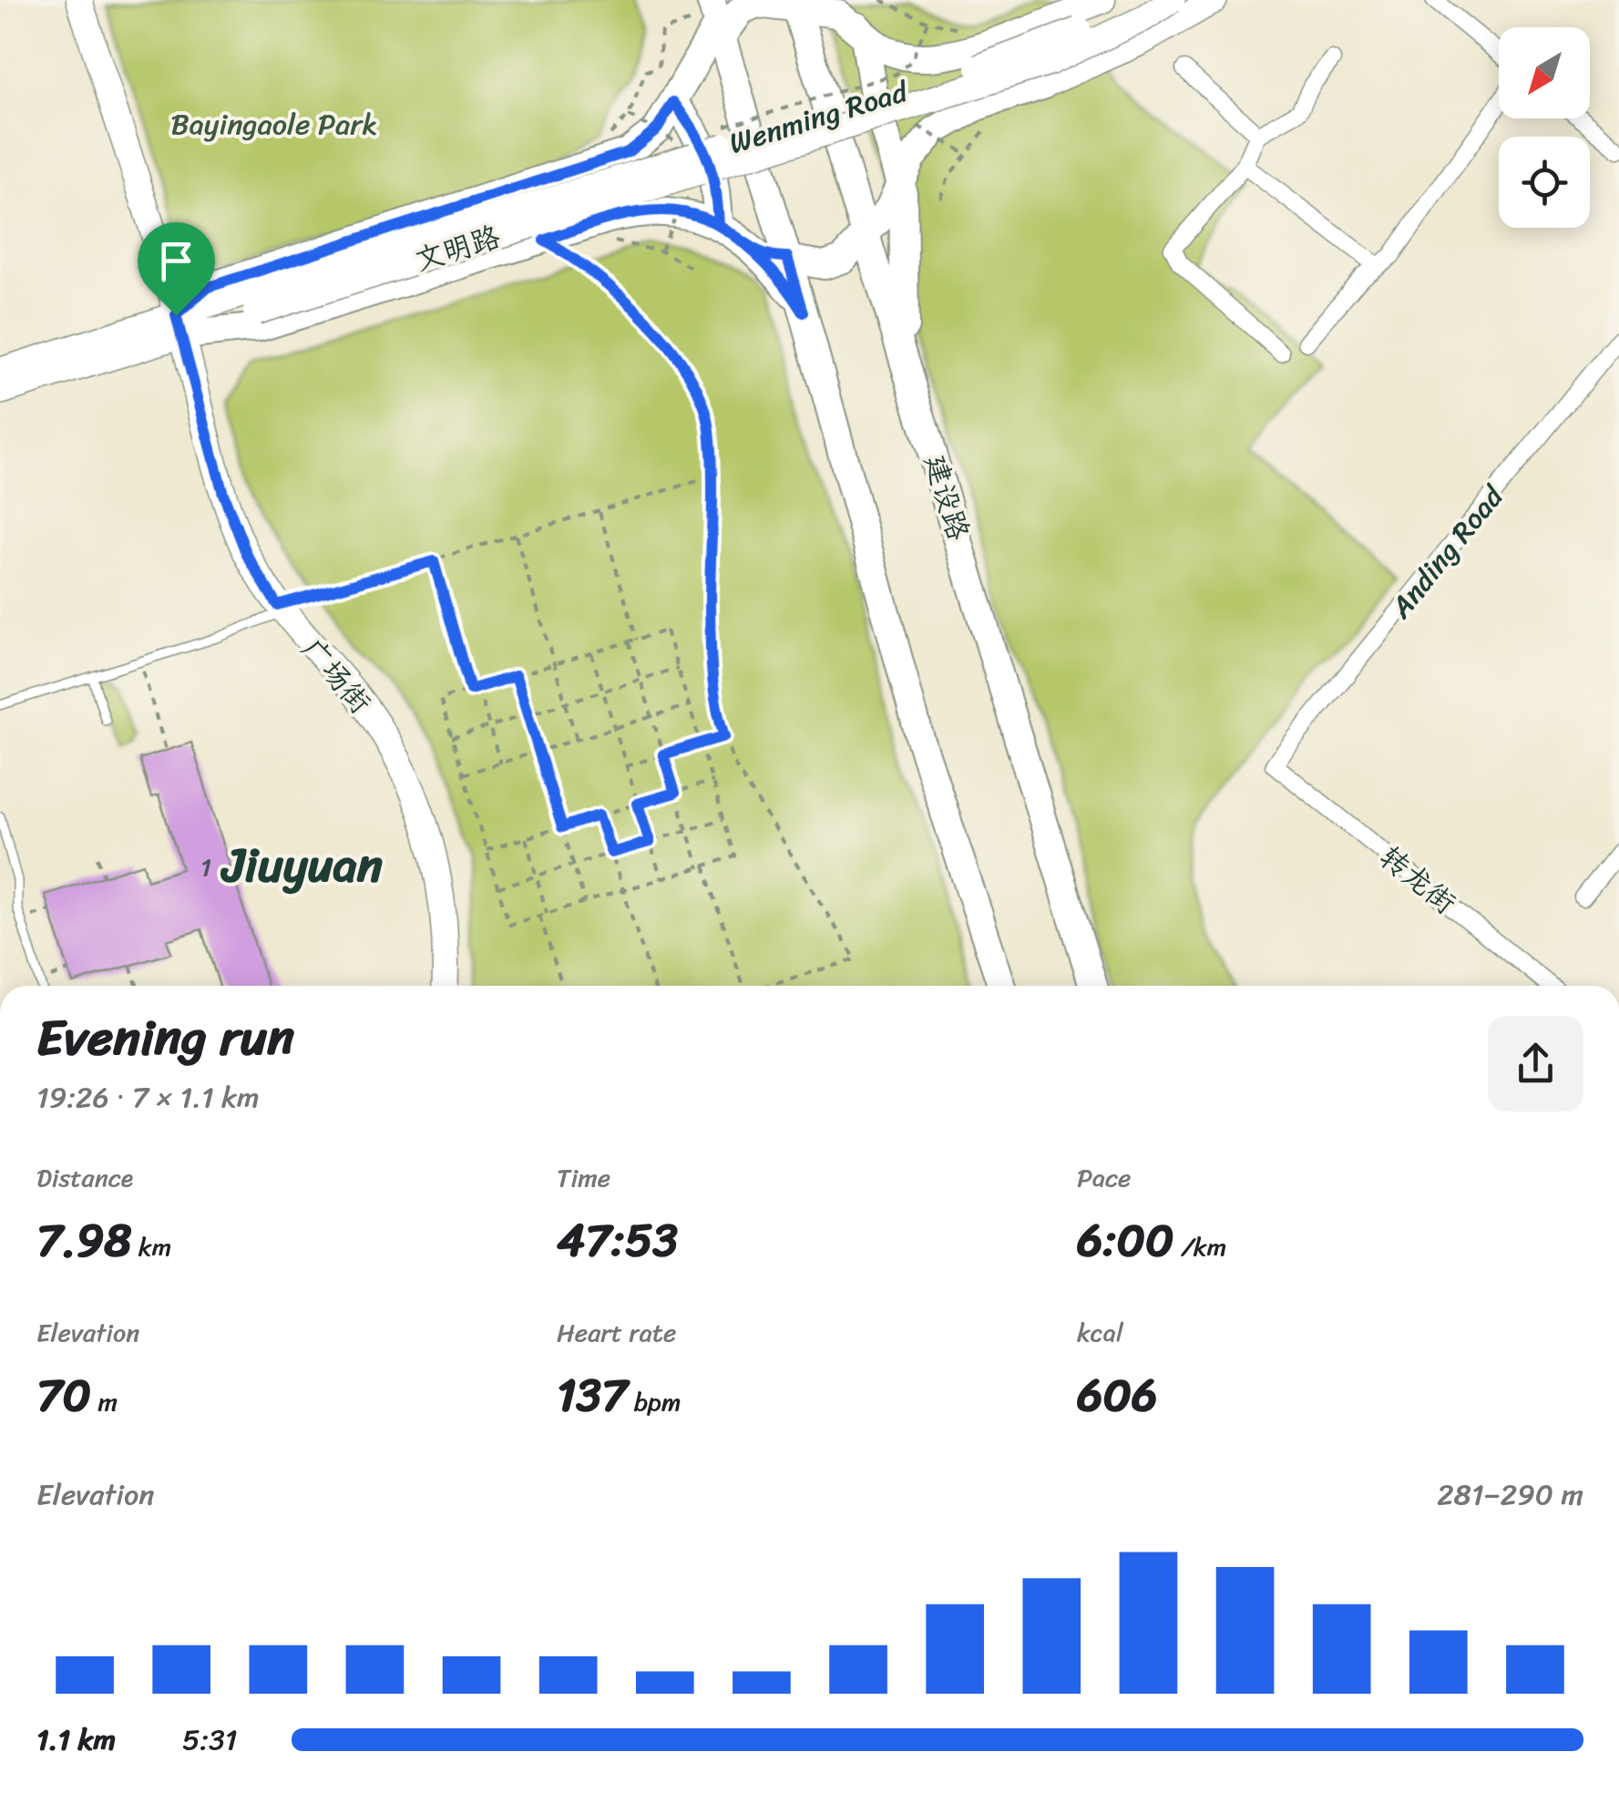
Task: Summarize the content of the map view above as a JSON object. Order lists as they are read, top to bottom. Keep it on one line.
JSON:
{"streets":{"main road":["Wenming Road","文明路","建设路","广场街"],"street":["Anding Road","转龙街"]},"crossings":[["Wenming Road","文明路"],["Wenming Road","广场街"],["Anding Road","转龙街"]],"districts":["Jiuyuan"],"parks":["Bayingaole Park"],"house_numbers":["1"],"north":"bottom left","page":{"heading":["Evening run","19:26 · 7 × 1.1 km"],"stats":[["Distance","7.98 km"],["Time","47:53"],["Pace","6:00 /km"],["Elevation","70 m"],["Heart rate","137 bpm"],["kcal","606"]],"chart":["Elevation","281–290 m"],"list":[{"name":"1.1 km","note":"5:31"}]}}
